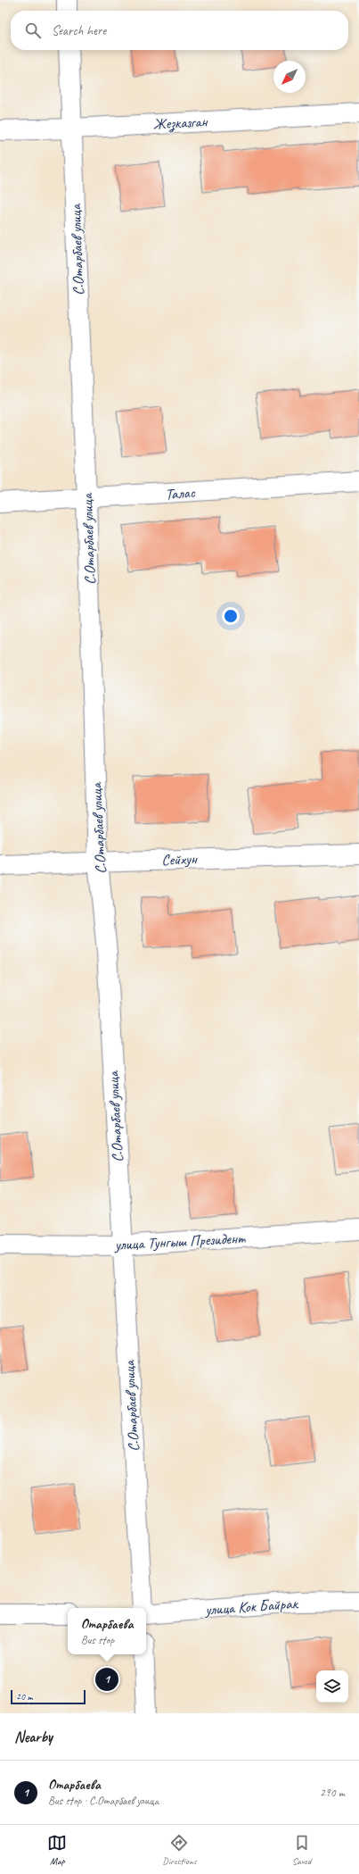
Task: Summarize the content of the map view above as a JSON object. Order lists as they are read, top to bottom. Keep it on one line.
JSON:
{"streets":{"street":["Жезказган","С.Отарбаев улица","Талас","Сейхун","улица Тунгыш Президент","улица Кок Байрак"]},"crossings":[["Жезказган","С.Отарбаев улица"],["С.Отарбаев улица","Талас"],["С.Отарбаев улица","Сейхун"],["С.Отарбаев улица","улица Тунгыш Президент"]],"scale_bar":"20 m","north":"bottom left","page":{"search":"Search here","popup":["Отарбаева","Bus stop"],"pins":"1","scale":"20 m","heading":"Nearby","list":[{"mark":"1","name":"Отарбаева","note":"Bus stop · С.Отарбаев улица","value":"290 m"}],"nav":["Map","Directions","Saved"]}}
